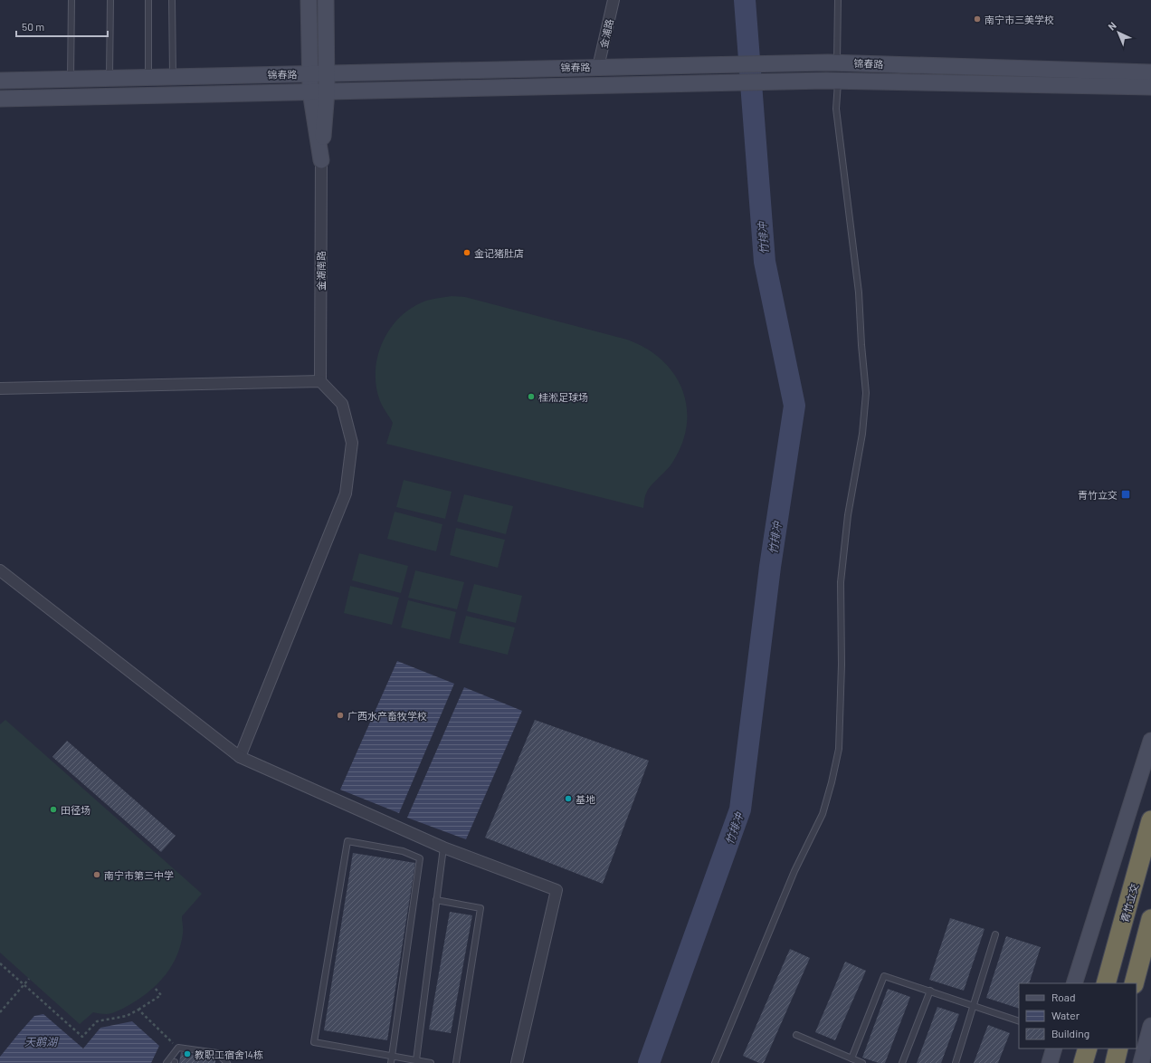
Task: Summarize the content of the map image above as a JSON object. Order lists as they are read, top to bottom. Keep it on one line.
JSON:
{"streets":{"highway":["青竹立交"],"main road":["锦春路","金湖南路"],"street":["金浦路"]},"crossings":[["金浦路","锦春路"],["锦春路","金湖南路"]],"water":["竹排冲","天鹅湖"],"places":{"other":["南宁市三美学校","金记猪肚店","桂淞足球场","广西水产畜牧学校","基地","田径场","南宁市第三中学","教职工宿舍14栋"],"transit":["青竹立交"]},"legend":["Road","Water","Building"],"scale_bar":"50 m","north":"top left"}
